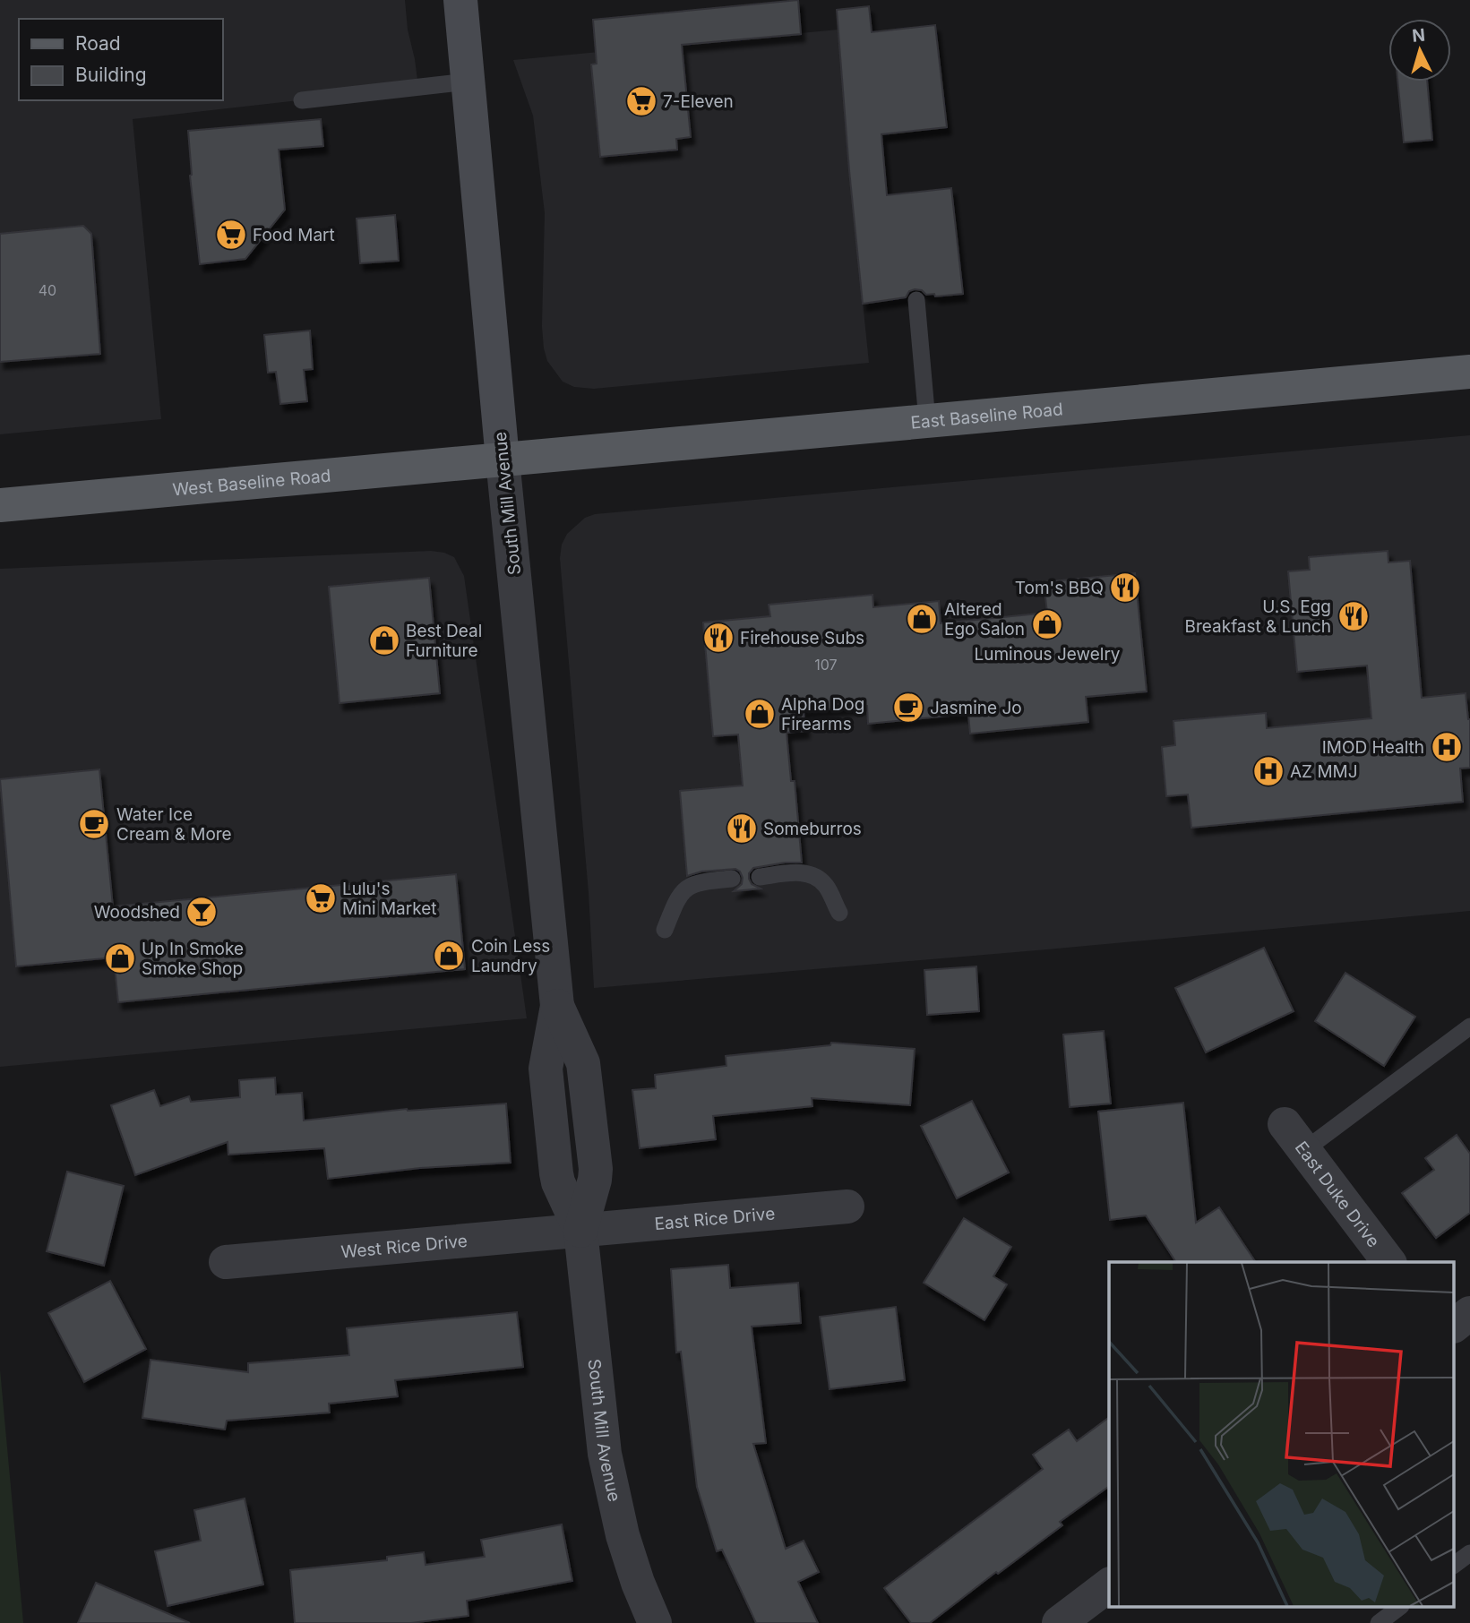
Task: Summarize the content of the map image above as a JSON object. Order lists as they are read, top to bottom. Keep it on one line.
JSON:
{"streets":{"main road":["East Baseline Road","West Baseline Road","South Mill Avenue"],"street":["East Duke Drive","East Rice Drive","West Rice Drive"]},"crossings":[["East Baseline Road","West Baseline Road"],["East Baseline Road","South Mill Avenue"],["West Baseline Road","South Mill Avenue"],["South Mill Avenue","East Rice Drive"],["South Mill Avenue","West Rice Drive"],["East Rice Drive","West Rice Drive"]],"places":{"supermarket":["7-Eleven","Food Mart","Lulu's Mini Market"],"restaurant":["Tom's BBQ","U.S. Egg Breakfast & Lunch","Firehouse Subs","Someburros"],"shop":["Altered Ego Salon","Luminous Jewelry","Best Deal Furniture","Alpha Dog Firearms","Coin Less Laundry","Up In Smoke Smoke Shop"],"cafe":["Jasmine Jo","Water Ice Cream & More"],"hospital":["IMOD Health","AZ MMJ"],"bar":["Woodshed"]},"house_numbers":["40","107"],"legend":["Road","Building"],"north":"top"}
